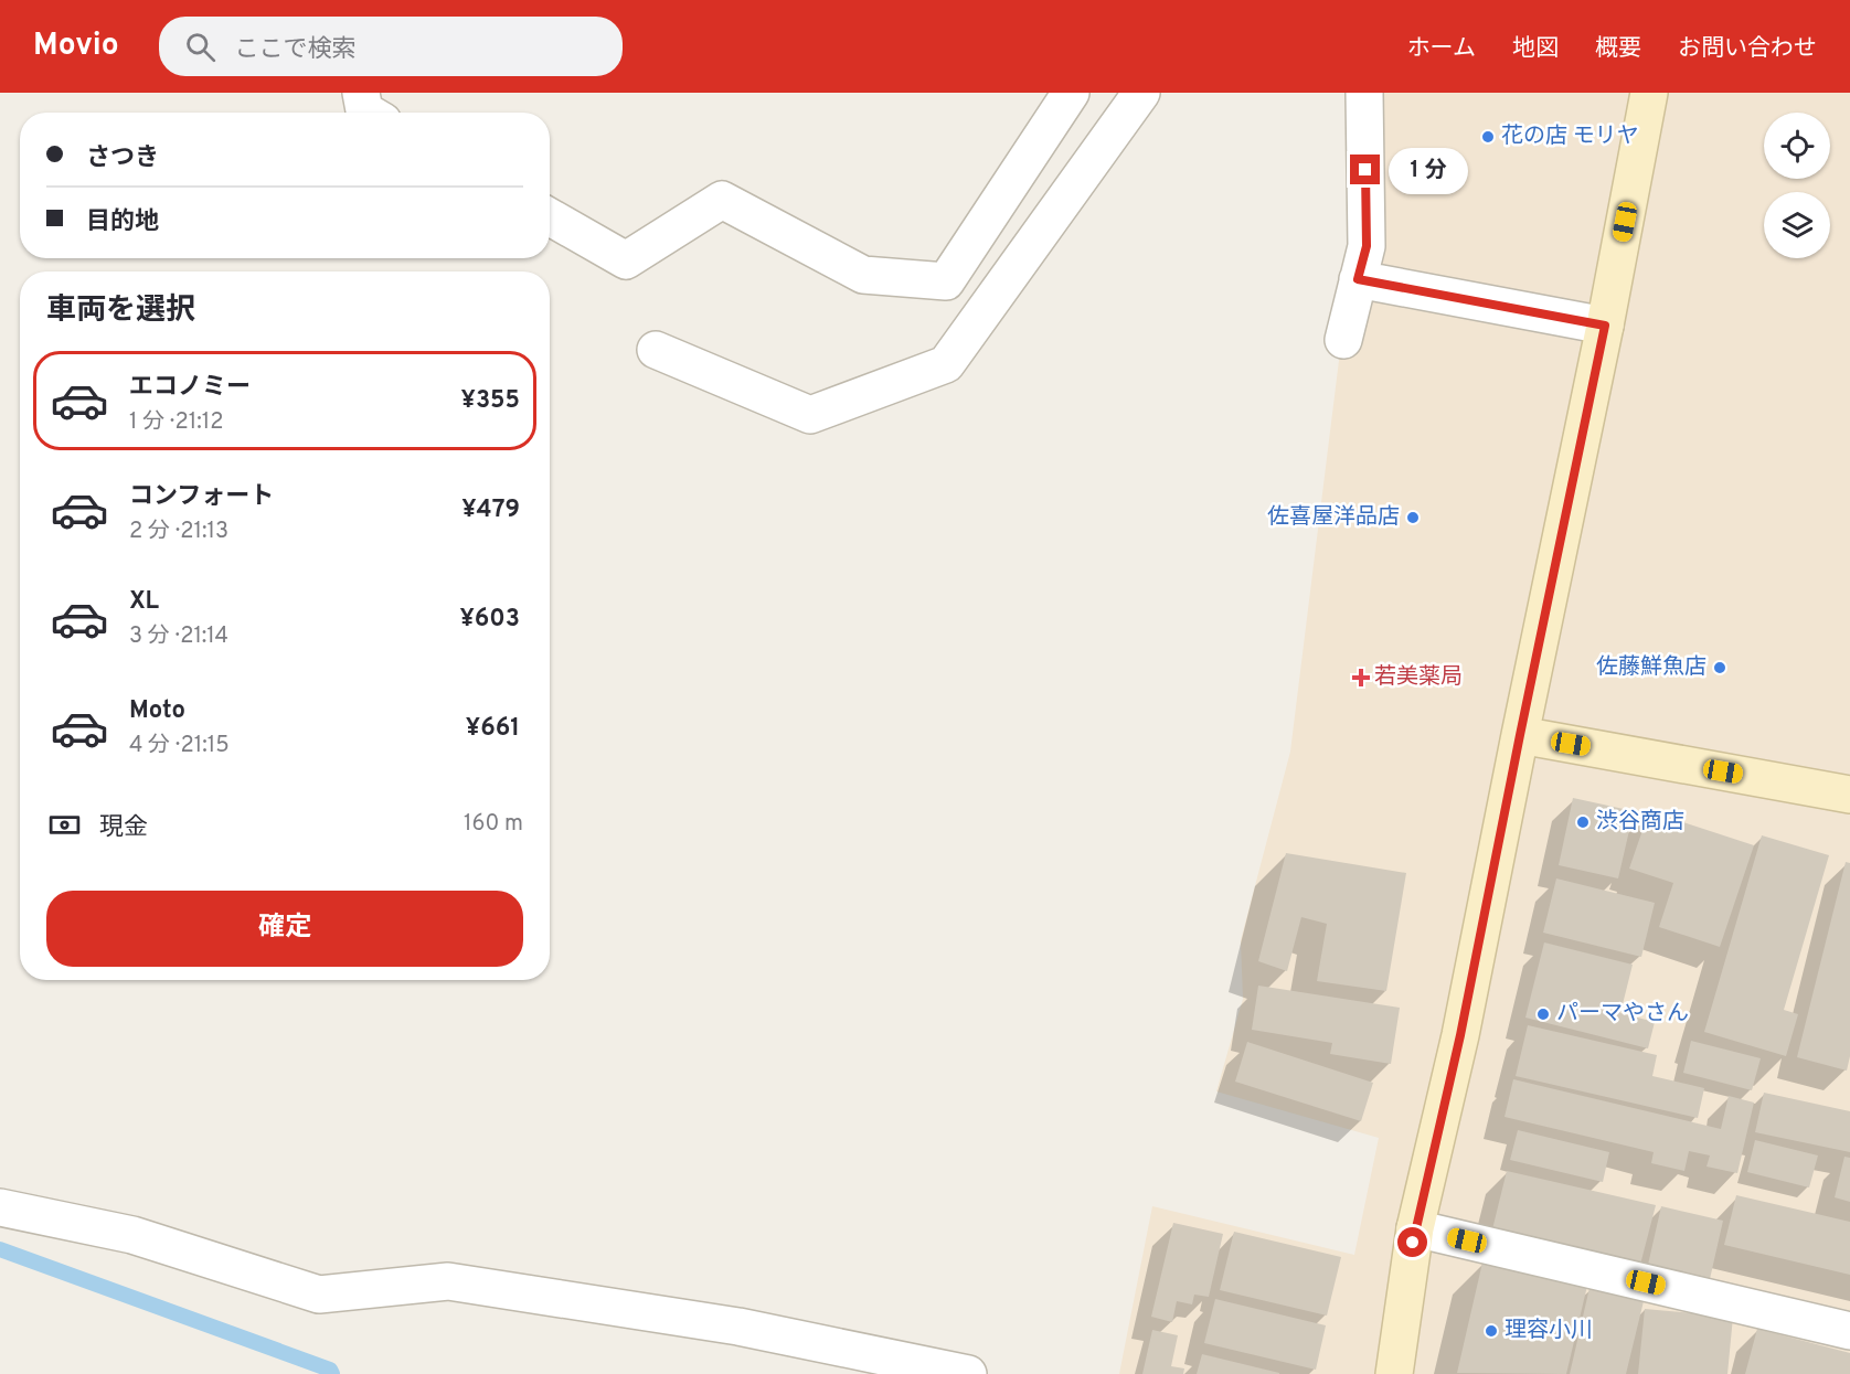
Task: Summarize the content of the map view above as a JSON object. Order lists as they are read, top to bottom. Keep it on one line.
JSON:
{"places":{"other":["花の店 モリヤ","佐喜屋洋品店","佐藤鮮魚店","渋谷商店","パーマやさん","理容小川"],"health":["若美薬局"]},"page":{"header":"Movio","search":"ここで検索","nav":["ホーム","地図","概要","お問い合わせ"],"banner":["さつき","目的地"],"bubble":"1 分","heading":"車両を選択","list":[{"name":"エコノミー","note":"1 分 · 21:12","value":"¥355"},{"name":"コンフォート","note":"2 分 · 21:13","value":"¥479"},{"name":"XL","note":"3 分 · 21:14","value":"¥603"},{"name":"Moto","note":"4 分 · 21:15","value":"¥661"}],"pay":["現金","160 m"],"buttons":"確定"}}
